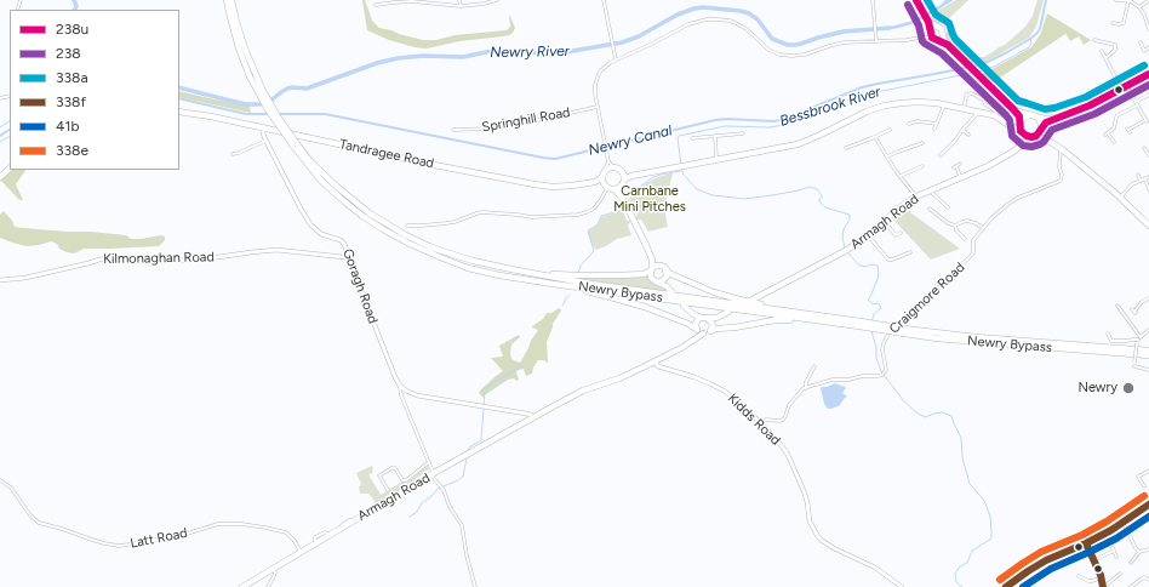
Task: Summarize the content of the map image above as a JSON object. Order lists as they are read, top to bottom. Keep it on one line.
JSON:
{"streets":{"highway":["Tandragee Road","Armagh Road","Newry Bypass"],"street":["Springhill Road","Kilmonaghan Road","Goragh Road","Craigmore Road","Kidds Road","Latt Road"]},"crossings":[["Tandragee Road","Goragh Road"],["Armagh Road","Goragh Road"],["Armagh Road","Kidds Road"],["Armagh Road","Latt Road"],["Kilmonaghan Road","Goragh Road"]],"water":["Newry River","Bessbrook River","Newry Canal"],"parks":["Carnbane Mini Pitches"],"places":["Newry"],"lines":["transit line 238u","transit line 338a","transit line 238","transit line 338e","transit line 338f","transit line 41b"],"legend":["238u","238","338a","338f","41b","338e"]}
